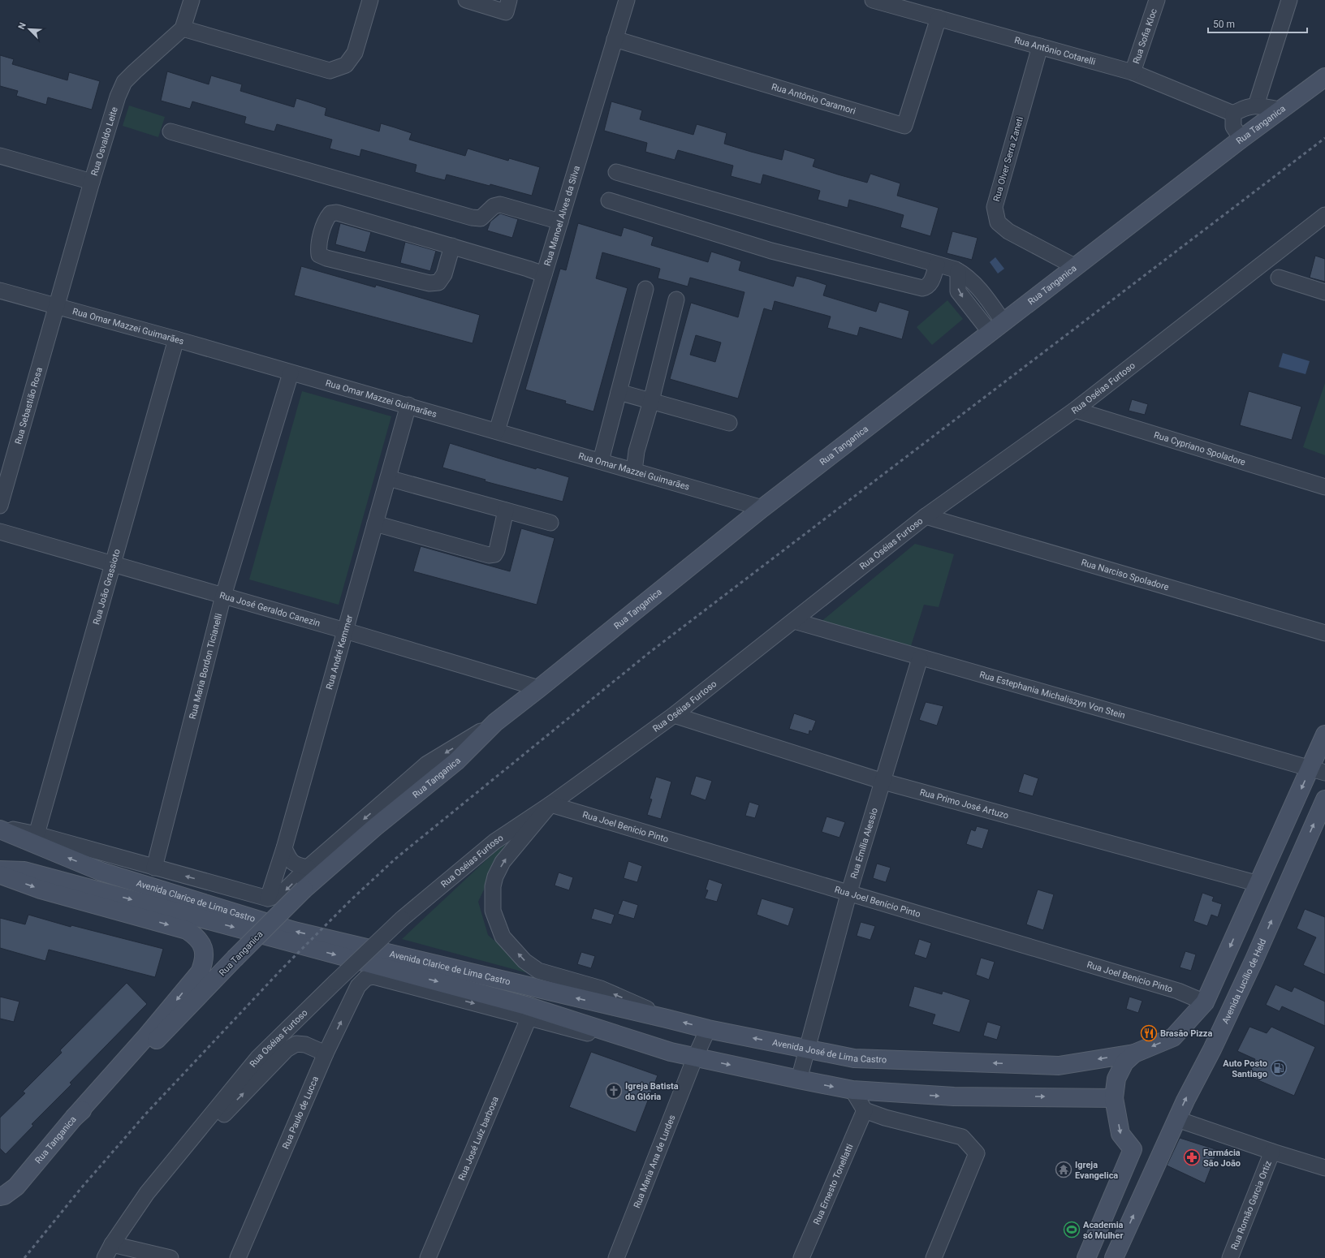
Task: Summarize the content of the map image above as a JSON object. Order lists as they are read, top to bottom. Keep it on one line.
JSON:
{"streets":{"street":["Rua Sofia Kloc","Rua Antônio Cotarelli","Rua Antônio Caramori","Rua Tanganica","Rua Osvaldo Leite","Rua Olver Serra Zaneti","Rua Manoel Alves da Silva","Rua Omar Mazzei Guimarães","Rua Oséias Furtoso","Rua Sebastião Rosa","Rua Cypriano Spoladore","Rua Narciso Spoladore","Rua João Grassioto","Rua José Geraldo Canezin","Rua André Kemmer","Rua Maria Bordon Ticianelli","Rua Estephania Michaliszyn Von Stein","Rua Primo José Artuzo","Rua Joel Benício Pinto","Rua Emília Alessio","Avenida Clarice de Lima Castro","Avenida Lucílio de Held","Avenida José de Lima Castro","Rua Paulo de Lucca","Rua José Luíz barbosa","Rua Maria Ana de Lurdes","Rua Ernesto Tonellatti","Rua Romão Garcia Ortiz"]},"crossings":[["Rua Sofia Kloc","Rua Antônio Cotarelli"],["Rua Antônio Cotarelli","Rua Antônio Caramori"],["Rua Antônio Cotarelli","Rua Olver Serra Zaneti"],["Rua Antônio Caramori","Rua Manoel Alves da Silva"],["Rua Tanganica","Rua Olver Serra Zaneti"],["Rua Tanganica","Rua Omar Mazzei Guimarães"],["Rua Tanganica","Rua José Geraldo Canezin"],["Rua Osvaldo Leite","Rua Omar Mazzei Guimarães"],["Rua Osvaldo Leite","Rua Sebastião Rosa"],["Rua Manoel Alves da Silva","Rua Omar Mazzei Guimarães"],["Rua Omar Mazzei Guimarães","Rua Sebastião Rosa"],["Rua Omar Mazzei Guimarães","Rua João Grassioto"],["Rua Omar Mazzei Guimarães","Rua André Kemmer"],["Rua Omar Mazzei Guimarães","Rua Maria Bordon Ticianelli"],["Rua Oséias Furtoso","Rua Cypriano Spoladore"],["Rua Oséias Furtoso","Rua Narciso Spoladore"],["Rua Oséias Furtoso","Rua Estephania Michaliszyn Von Stein"],["Rua Oséias Furtoso","Rua Primo José Artuzo"],["Rua Oséias Furtoso","Rua Joel Benício Pinto"],["Rua João Grassioto","Rua José Geraldo Canezin"],["Rua José Geraldo Canezin","Rua André Kemmer"],["Rua José Geraldo Canezin","Rua Maria Bordon Ticianelli"],["Rua Estephania Michaliszyn Von Stein","Rua Emília Alessio"],["Rua Primo José Artuzo","Rua Emília Alessio"],["Rua Joel Benício Pinto","Rua Emília Alessio"],["Rua Emília Alessio","Avenida José de Lima Castro"],["Avenida Clarice de Lima Castro","Avenida José de Lima Castro"],["Avenida Clarice de Lima Castro","Rua Paulo de Lucca"],["Avenida Clarice de Lima Castro","Rua José Luíz barbosa"],["Avenida José de Lima Castro","Rua Maria Ana de Lurdes"],["Rua Paulo de Lucca","Rua José Luíz barbosa"]],"one_way":["Rua Paulo de Lucca"],"places":{"restaurant":["Brasão Pizza"],"fuel station":["Auto Posto Santiago"],"church":["Igreja Batista da Glória"],"pharmacy":["Farmácia São João"],"temple":["Igreja Evangelica"],"sports":["Academia só Mulher"]},"scale_bar":"50 m","north":"top left"}
